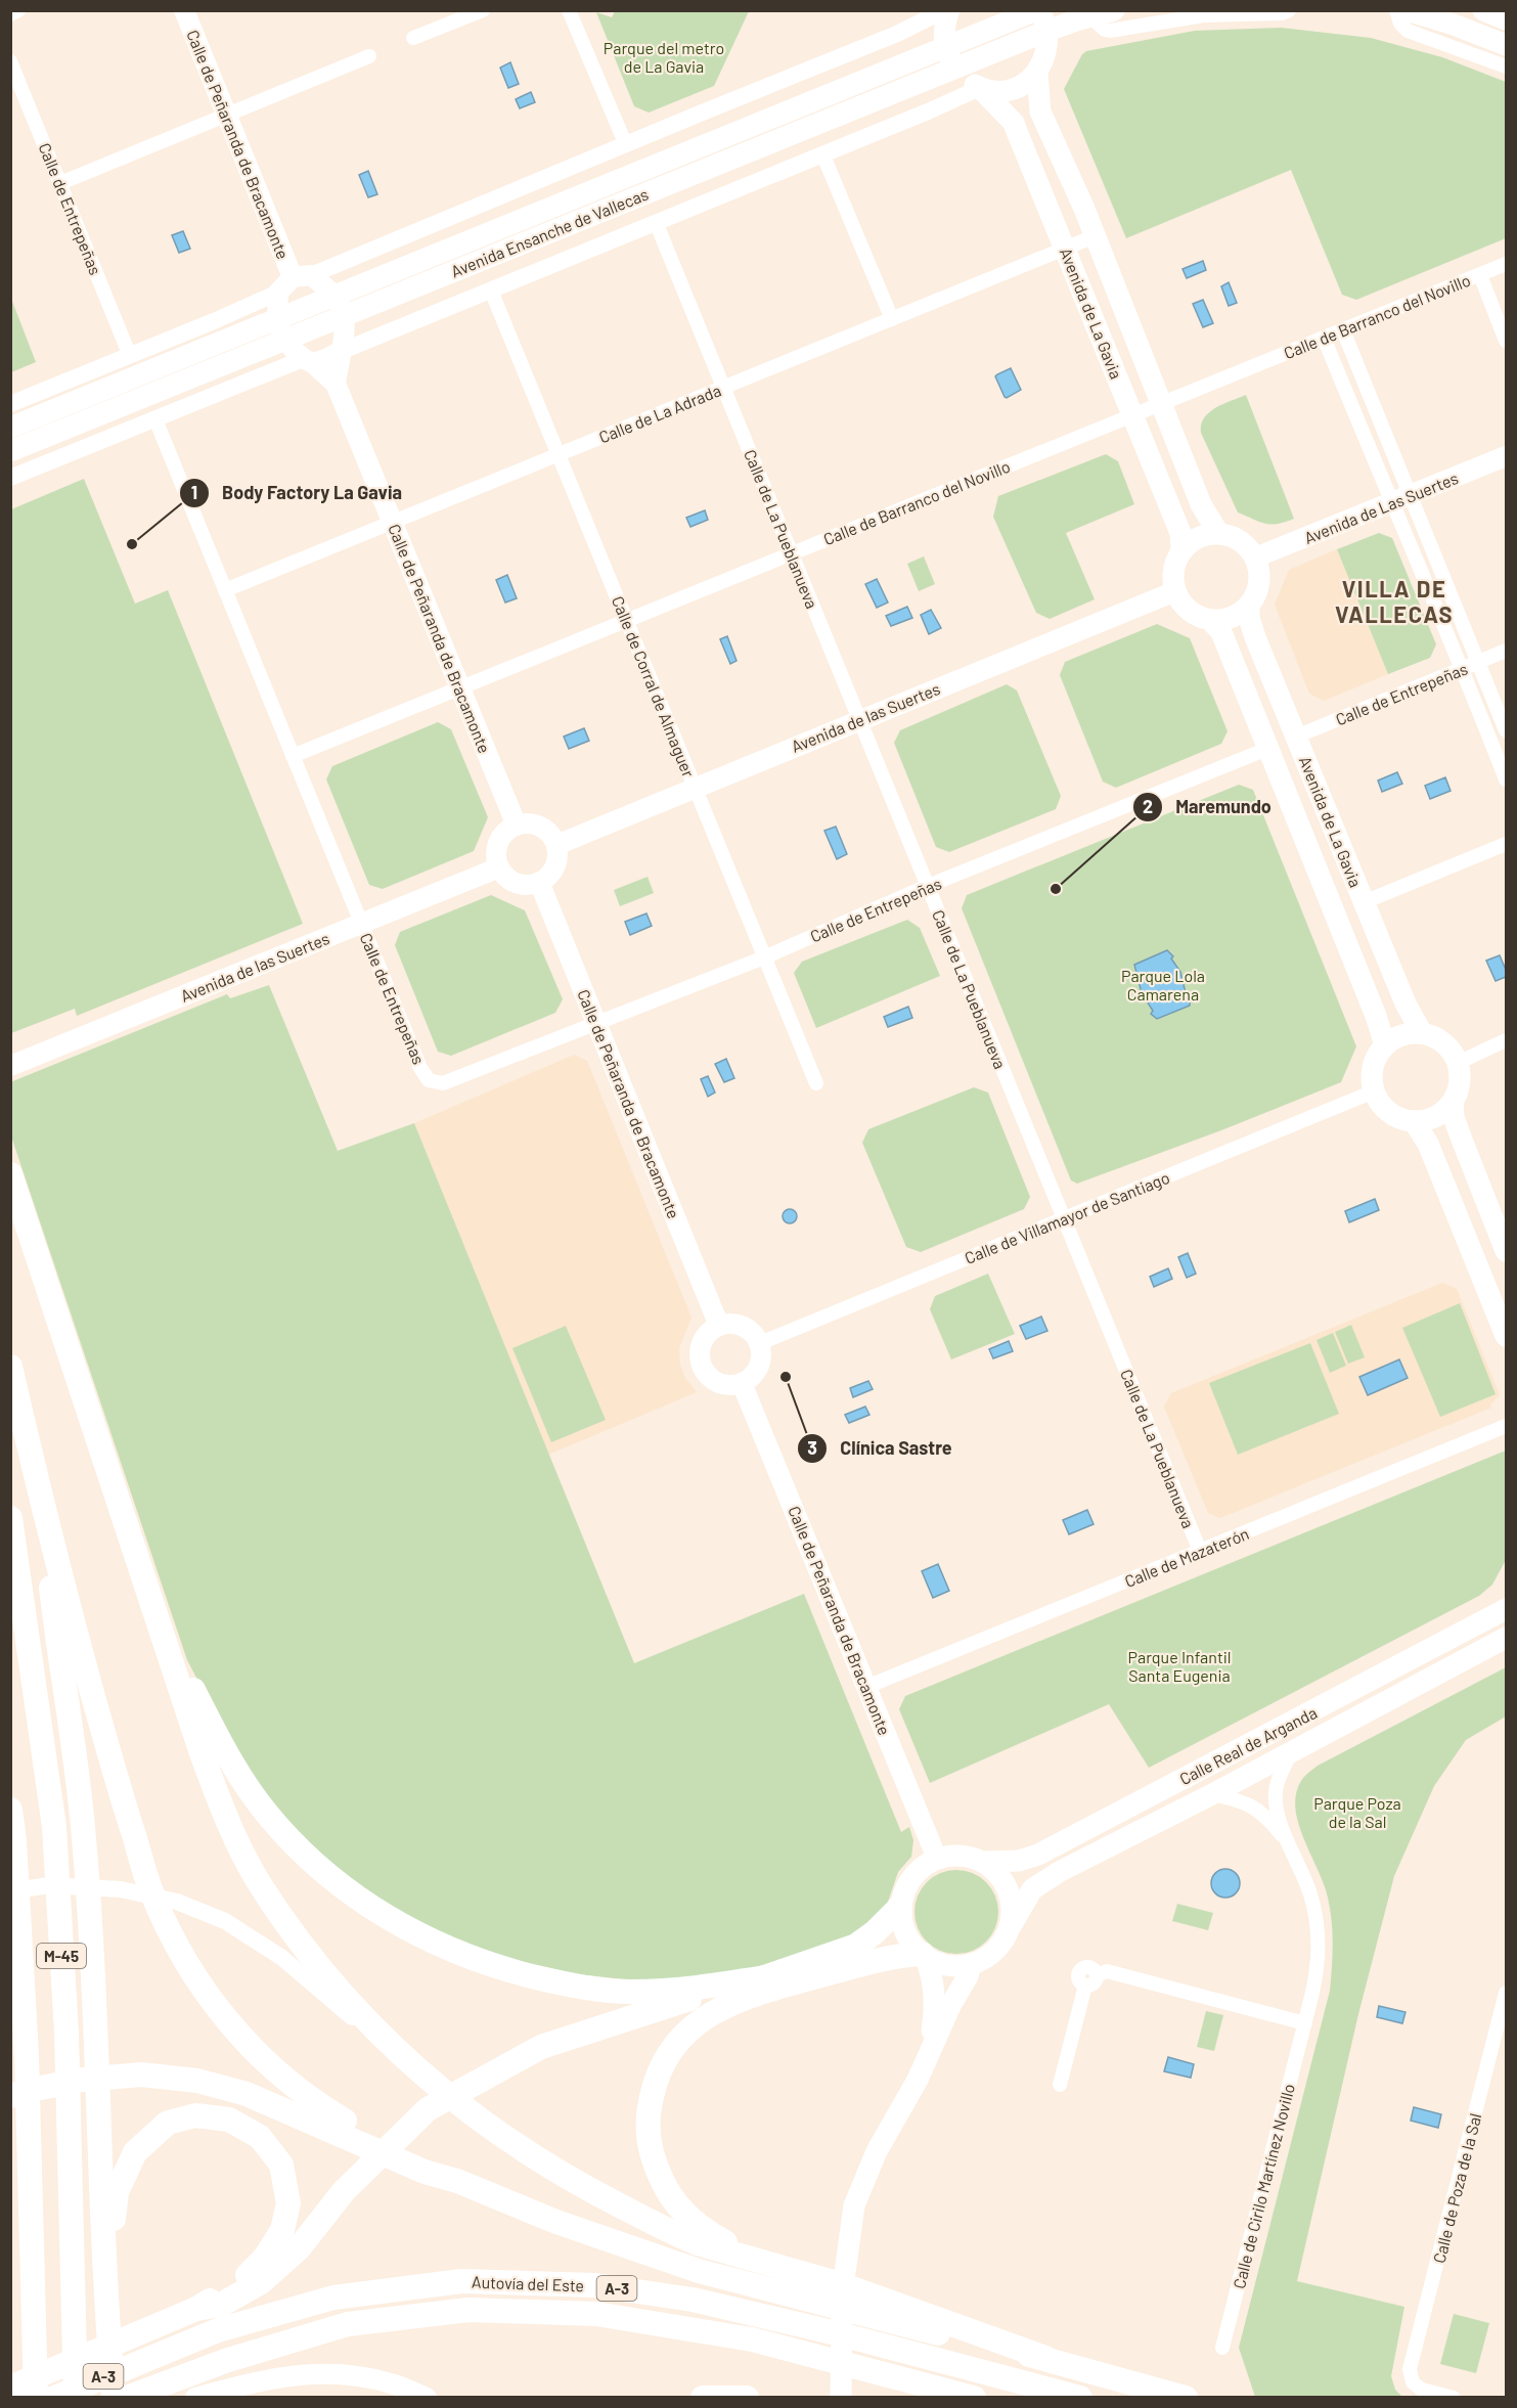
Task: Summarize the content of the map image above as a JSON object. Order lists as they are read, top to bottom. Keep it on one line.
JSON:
{"streets":{"highway":["M-45","Autovía del Este","A-3"],"main road":["Calle de Peñaranda de Bracamonte","Avenida Ensanche de Vallecas","Avenida de La Gavia","Avenida de Las Suertes","Avenida de las Suertes","Calle Real de Arganda"],"street":["Calle de Entrepeñas","Calle de Barranco del Novillo","Calle de La Adrada","Calle de La Pueblanueva","Calle de Corral de Almaguer","Calle de Villamayor de Santiago","Calle de Mazaterón","Calle de Cirilo Martínez Novillo","Calle de Poza de la Sal"]},"crossings":[["Calle de Peñaranda de Bracamonte","Calle de Entrepeñas"],["Calle de Peñaranda de Bracamonte","Avenida Ensanche de Vallecas"],["Calle de Peñaranda de Bracamonte","Calle de Barranco del Novillo"],["Calle de Peñaranda de Bracamonte","Calle de La Adrada"],["Calle de Peñaranda de Bracamonte","Avenida de las Suertes"],["Calle de Peñaranda de Bracamonte","Calle de Villamayor de Santiago"],["Calle de Peñaranda de Bracamonte","Calle de Mazaterón"],["Calle de Peñaranda de Bracamonte","Calle Real de Arganda"],["Calle de Entrepeñas","Avenida Ensanche de Vallecas"],["Calle de Entrepeñas","Avenida de La Gavia"],["Calle de Entrepeñas","Calle de Barranco del Novillo"],["Calle de Entrepeñas","Calle de La Adrada"],["Calle de Entrepeñas","Calle de La Pueblanueva"],["Calle de Entrepeñas","Calle de Corral de Almaguer"],["Calle de Entrepeñas","Avenida de las Suertes"],["Avenida Ensanche de Vallecas","Avenida de La Gavia"],["Avenida Ensanche de Vallecas","Calle de La Pueblanueva"],["Avenida Ensanche de Vallecas","Calle de Corral de Almaguer"],["Avenida de La Gavia","Calle de Barranco del Novillo"],["Avenida de La Gavia","Calle de La Adrada"],["Avenida de La Gavia","Avenida de Las Suertes"],["Avenida de La Gavia","Avenida de las Suertes"],["Avenida de La Gavia","Calle de Villamayor de Santiago"],["Calle de Barranco del Novillo","Calle de La Pueblanueva"],["Calle de Barranco del Novillo","Calle de Corral de Almaguer"],["Calle de La Adrada","Calle de La Pueblanueva"],["Calle de La Adrada","Calle de Corral de Almaguer"],["Avenida de Las Suertes","Avenida de las Suertes"],["Calle de La Pueblanueva","Avenida de las Suertes"],["Calle de La Pueblanueva","Calle de Villamayor de Santiago"],["Calle de La Pueblanueva","Calle de Mazaterón"],["Calle de Corral de Almaguer","Avenida de las Suertes"],["Calle Real de Arganda","Calle de Cirilo Martínez Novillo"]],"districts":["VILLA DE VALLECAS"],"parks":["Parque del metro de La Gavia","Parque Lola Camarena","Parque Infantil Santa Eugenia","Parque Poza de la Sal"],"places":["Body Factory La Gavia","Maremundo","Clínica Sastre"]}
